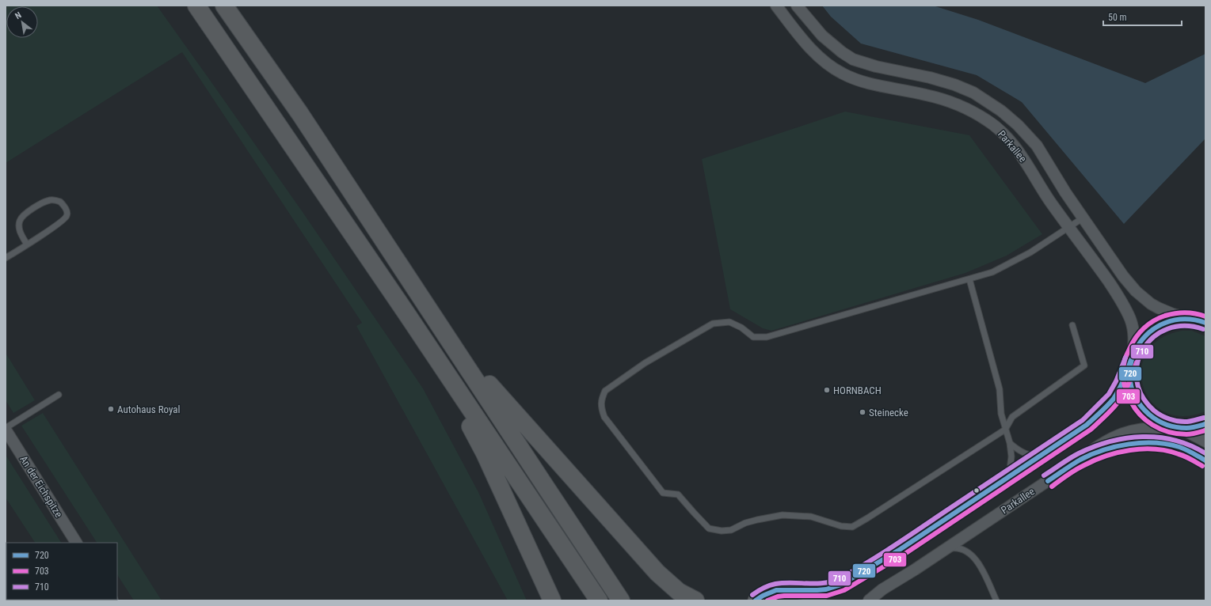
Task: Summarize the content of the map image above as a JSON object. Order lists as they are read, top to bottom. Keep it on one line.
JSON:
{"streets":{"street":["Parkallee","An der Eichspitze"]},"places":["HORNBACH","Autohaus Royal","Steinecke"],"lines":["transit line 703","transit line 720","transit line 710"],"legend":["720","703","710"],"scale_bar":"50 m","north":"top left"}
